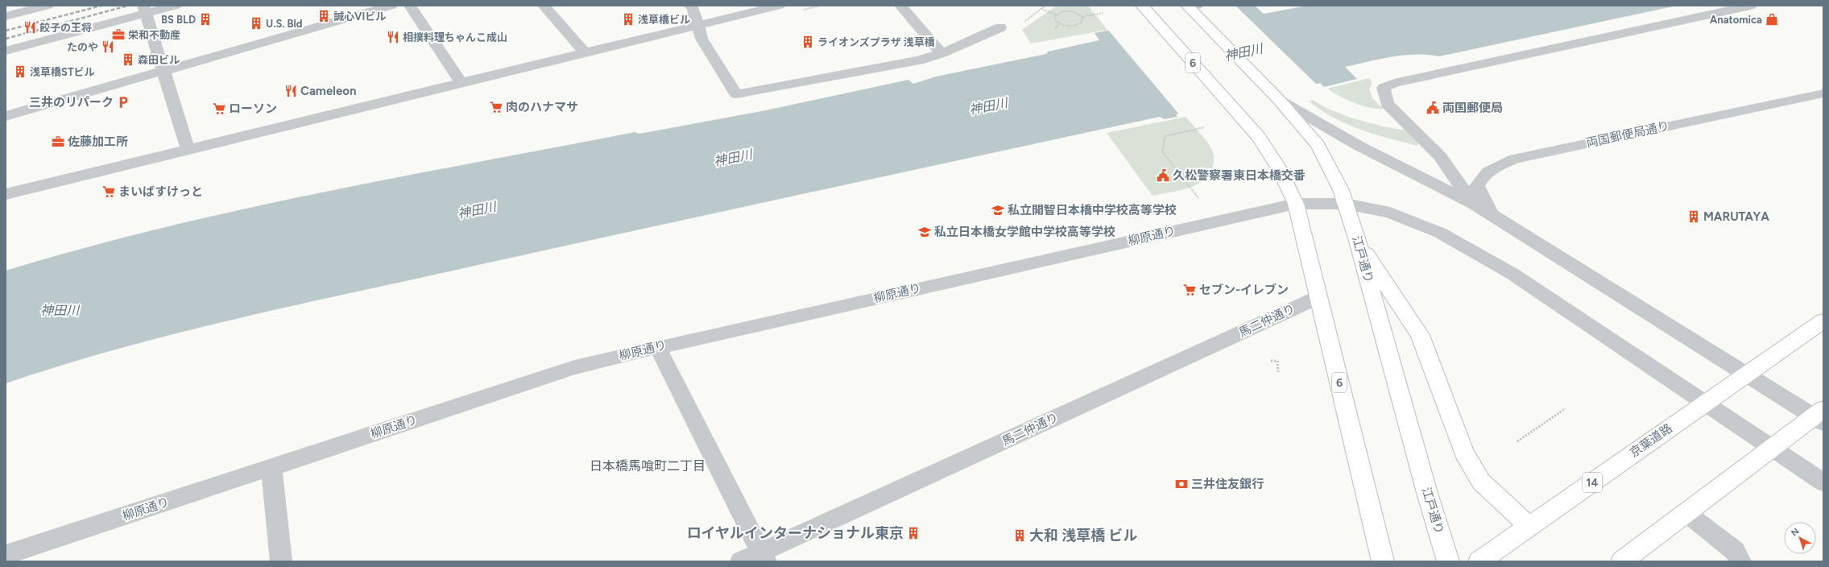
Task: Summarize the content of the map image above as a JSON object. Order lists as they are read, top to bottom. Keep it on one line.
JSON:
{"streets":{"highway":["6","江戸通り","京葉道路","14"],"street":["両国郵便局通り","柳原通り","馬二仲通り"]},"crossings":[["6","柳原通り"],["6","馬二仲通り"],["柳原通り","江戸通り"],["柳原通り","京葉道路"]],"districts":["日本橋馬喰町二丁目"],"water":["神田川"],"places":{"building":["誠心VIビル","BS BLD","浅草橋ビル","U.S. Bld","ライオンズプラザ 浅草橋","森田ビル","浅草橋STビル","MARUTAYA","ロイヤルインターナショナル東京","大和 浅草橋 ビル"],"shop":["Anatomica"],"restaurant":["餃子の王将","相撲料理ちゃんこ成山","たのや","Cameleon"],"office":["栄和不動産","佐藤加工所"],"parking":["三井のリパーク"],"supermarket":["肉のハナマサ","ローソン","まいばすけっと","セブン-イレブン"],"public building":["両国郵便局","久松警察署東日本橋交番"],"school or university":["私立開智日本橋中学校高等学校","私立日本橋女学館中学校高等学校"],"bank":["三井住友銀行"]},"north":"top left"}
